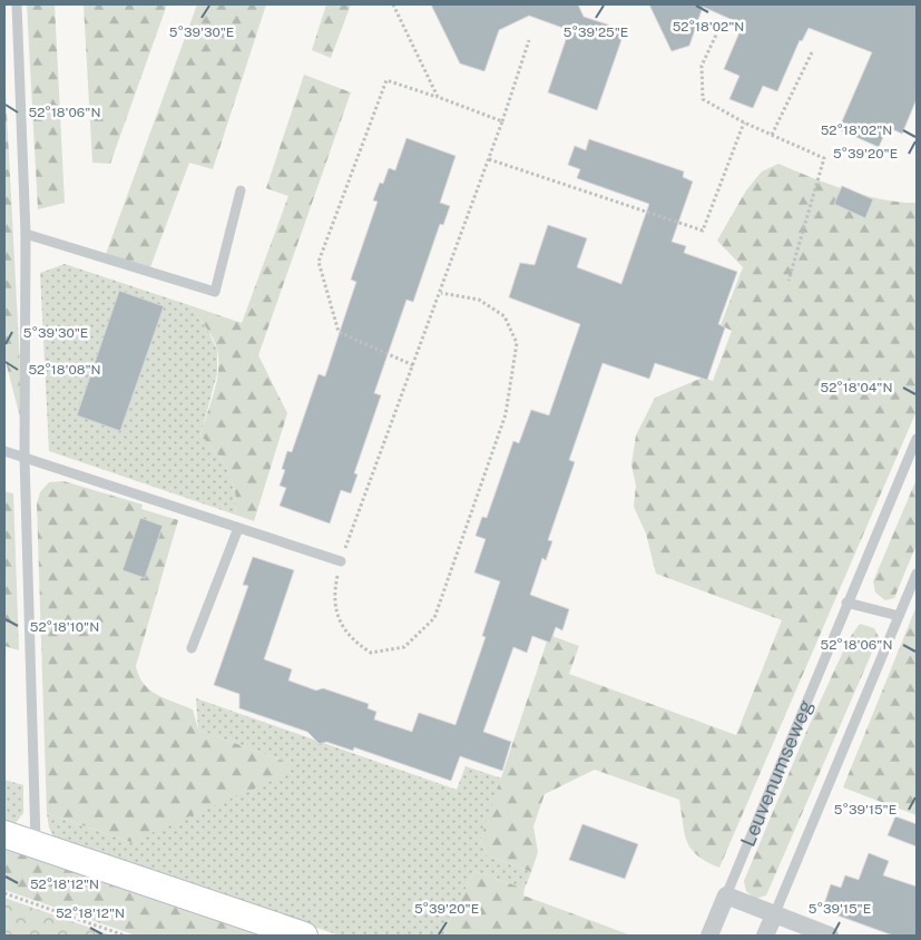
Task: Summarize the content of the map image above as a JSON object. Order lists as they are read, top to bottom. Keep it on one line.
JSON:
{"streets":{"lane":["Leuvenumseweg"]},"coordinates":["52°18'02\"N","5°39'25\"E","5°39'30\"E","52°18'06\"N","5°39'20\"E","52°18'08\"N","52°18'04\"N","52°18'10\"N","5°39'15\"E","52°18'12\"N"]}
